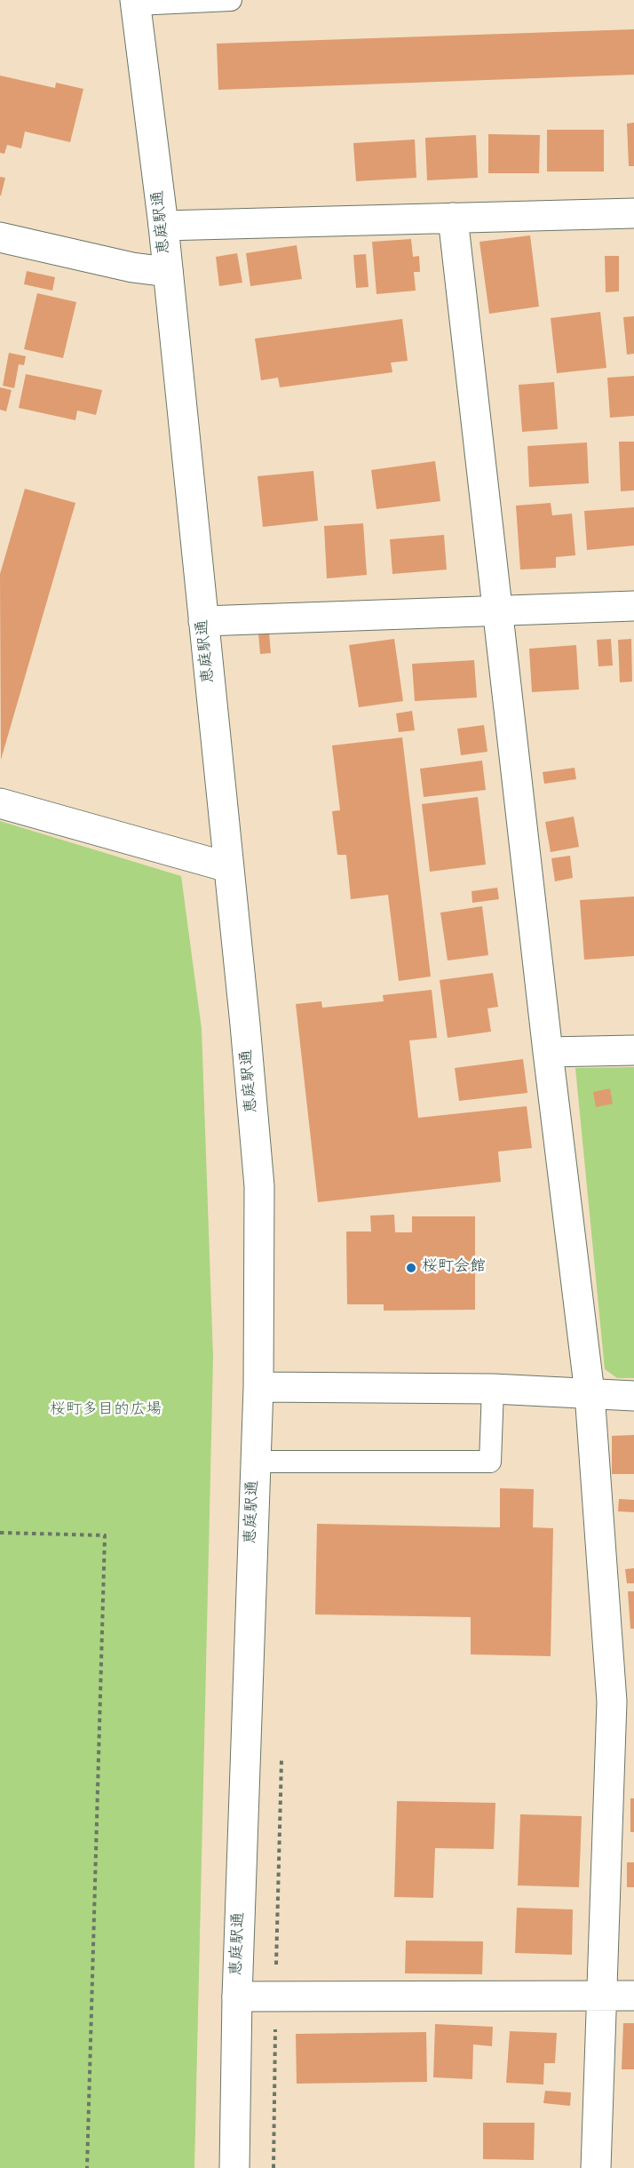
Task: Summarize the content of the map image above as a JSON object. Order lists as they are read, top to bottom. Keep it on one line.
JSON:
{"streets":{"street":["恵庭駅通"]},"parks":["桜町多目的広場"],"places":["桜町会館"]}
